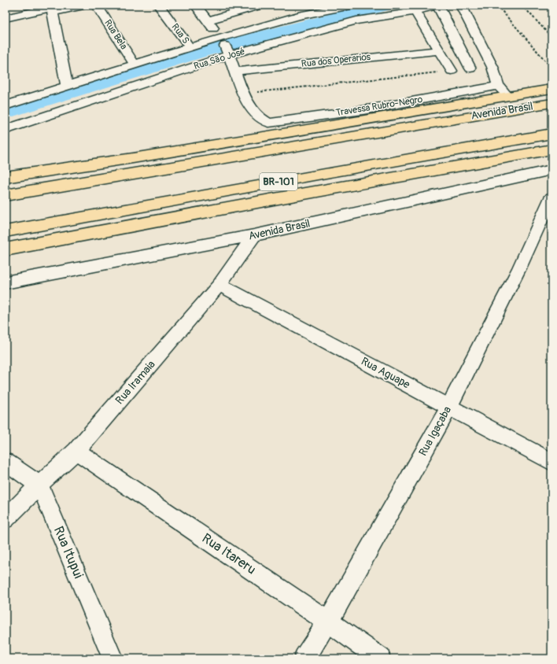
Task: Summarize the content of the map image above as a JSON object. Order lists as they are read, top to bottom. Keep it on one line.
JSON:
{"streets":{"highway":["Avenida Brasil","BR-101"],"street":["Rua S","Rua Bela","Rua São José","Rua dos Operarios","Travessa Rubro-Negro","Rua Aguape","Rua Iramaia","Rua Igaçaba","Rua Itupui","Rua Itareru"]},"crossings":[["Rua S","Rua São José"],["Rua Bela","Rua São José"],["Avenida Brasil","Rua Iramaia"],["Rua Aguape","Rua Iramaia"],["Rua Aguape","Rua Igaçaba"],["Rua Iramaia","Rua Itupui"],["Rua Iramaia","Rua Itareru"],["Rua Igaçaba","Rua Itareru"]]}
